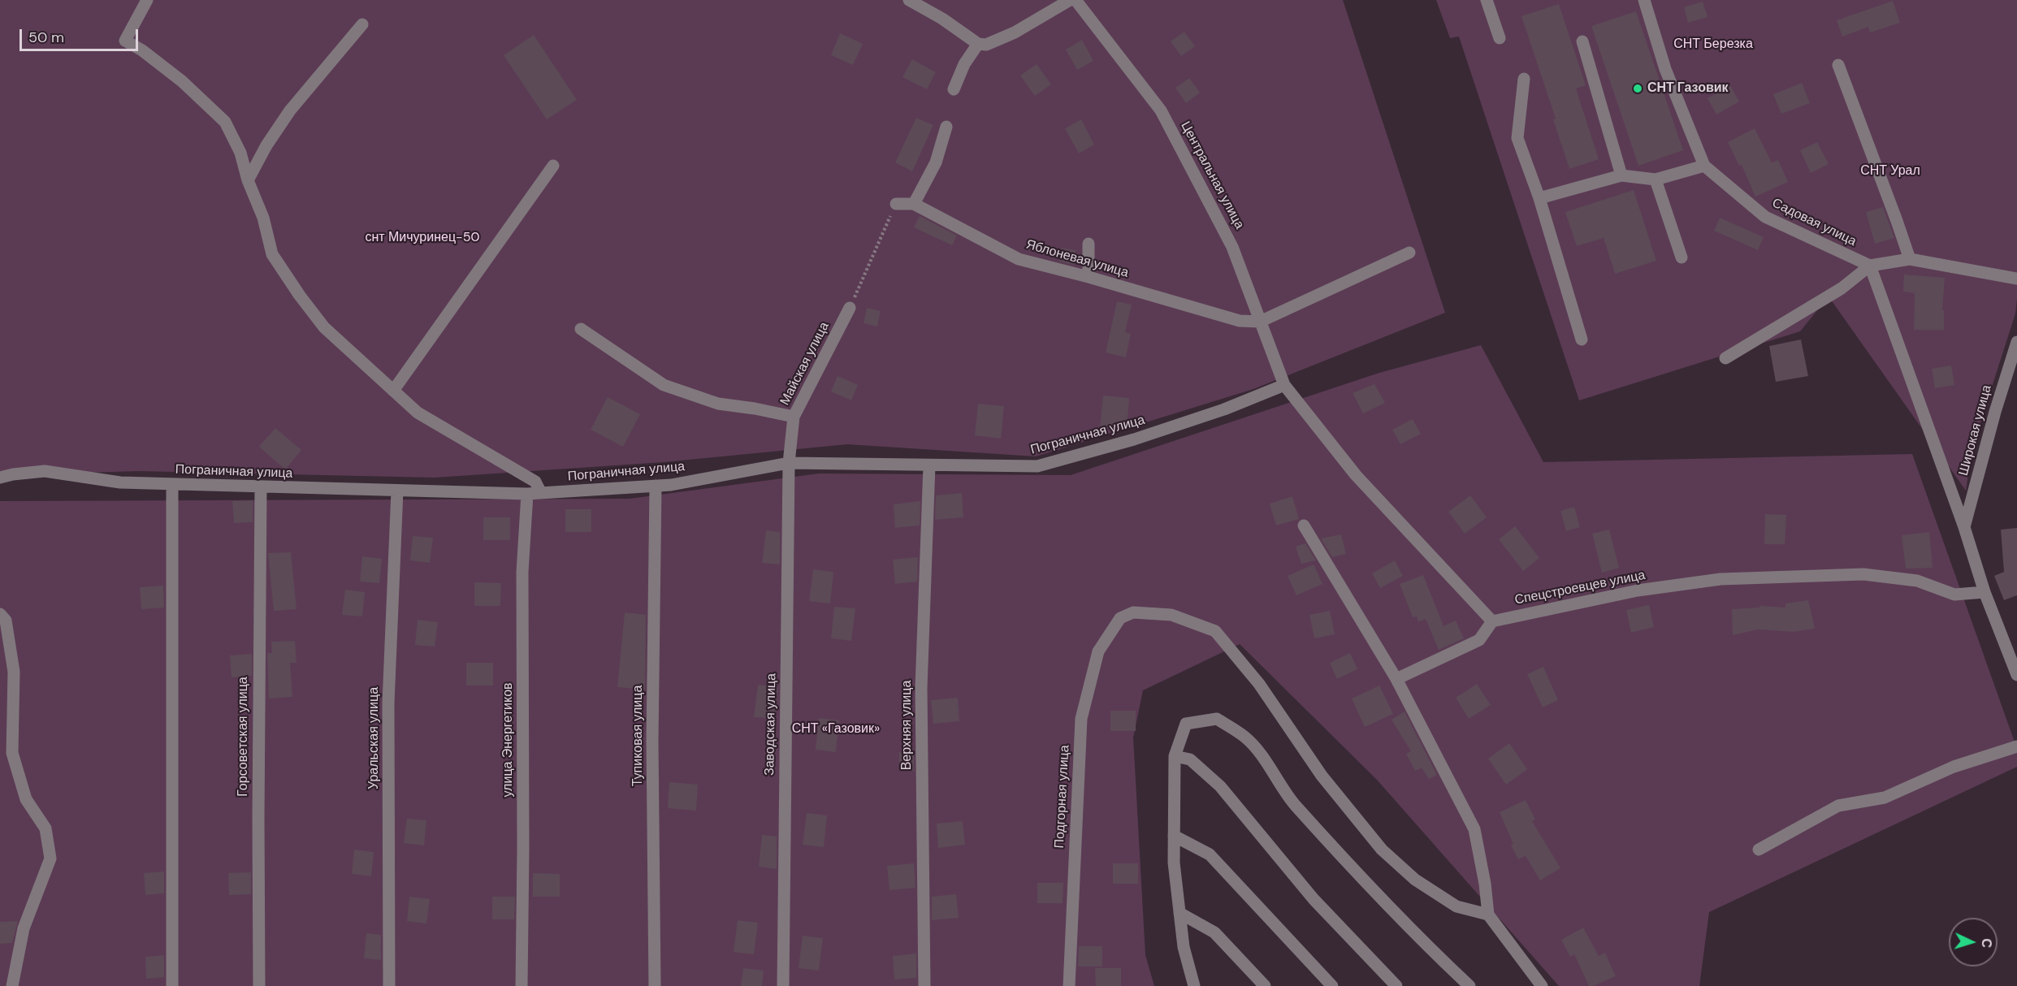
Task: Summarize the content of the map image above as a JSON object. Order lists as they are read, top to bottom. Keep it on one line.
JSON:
{"streets":{"street":["Центральная улица","Садовая улица","Яблоневая улица","Майская улица","Широкая улица","Пограничная улица","Спецстроевцев улица","Заводская улица","Верхняя улица","Тупиковая улица","Горсоветская улица","Уральская улица","улица Энергетиков","Подгорная улица"]},"crossings":[["Центральная улица","Яблоневая улица"],["Центральная улица","Пограничная улица"],["Майская улица","Пограничная улица"],["Майская улица","Заводская улица"],["Пограничная улица","Заводская улица"],["Пограничная улица","Верхняя улица"],["Пограничная улица","Тупиковая улица"],["Пограничная улица","Горсоветская улица"],["Пограничная улица","Уральская улица"],["Пограничная улица","улица Энергетиков"]],"parks":["СНТ Березка","СНТ Урал","снт Мичуринец-50","СНТ «Газовик»"],"places":["СНТ Газовик"],"scale_bar":"50 m","north":"right"}
